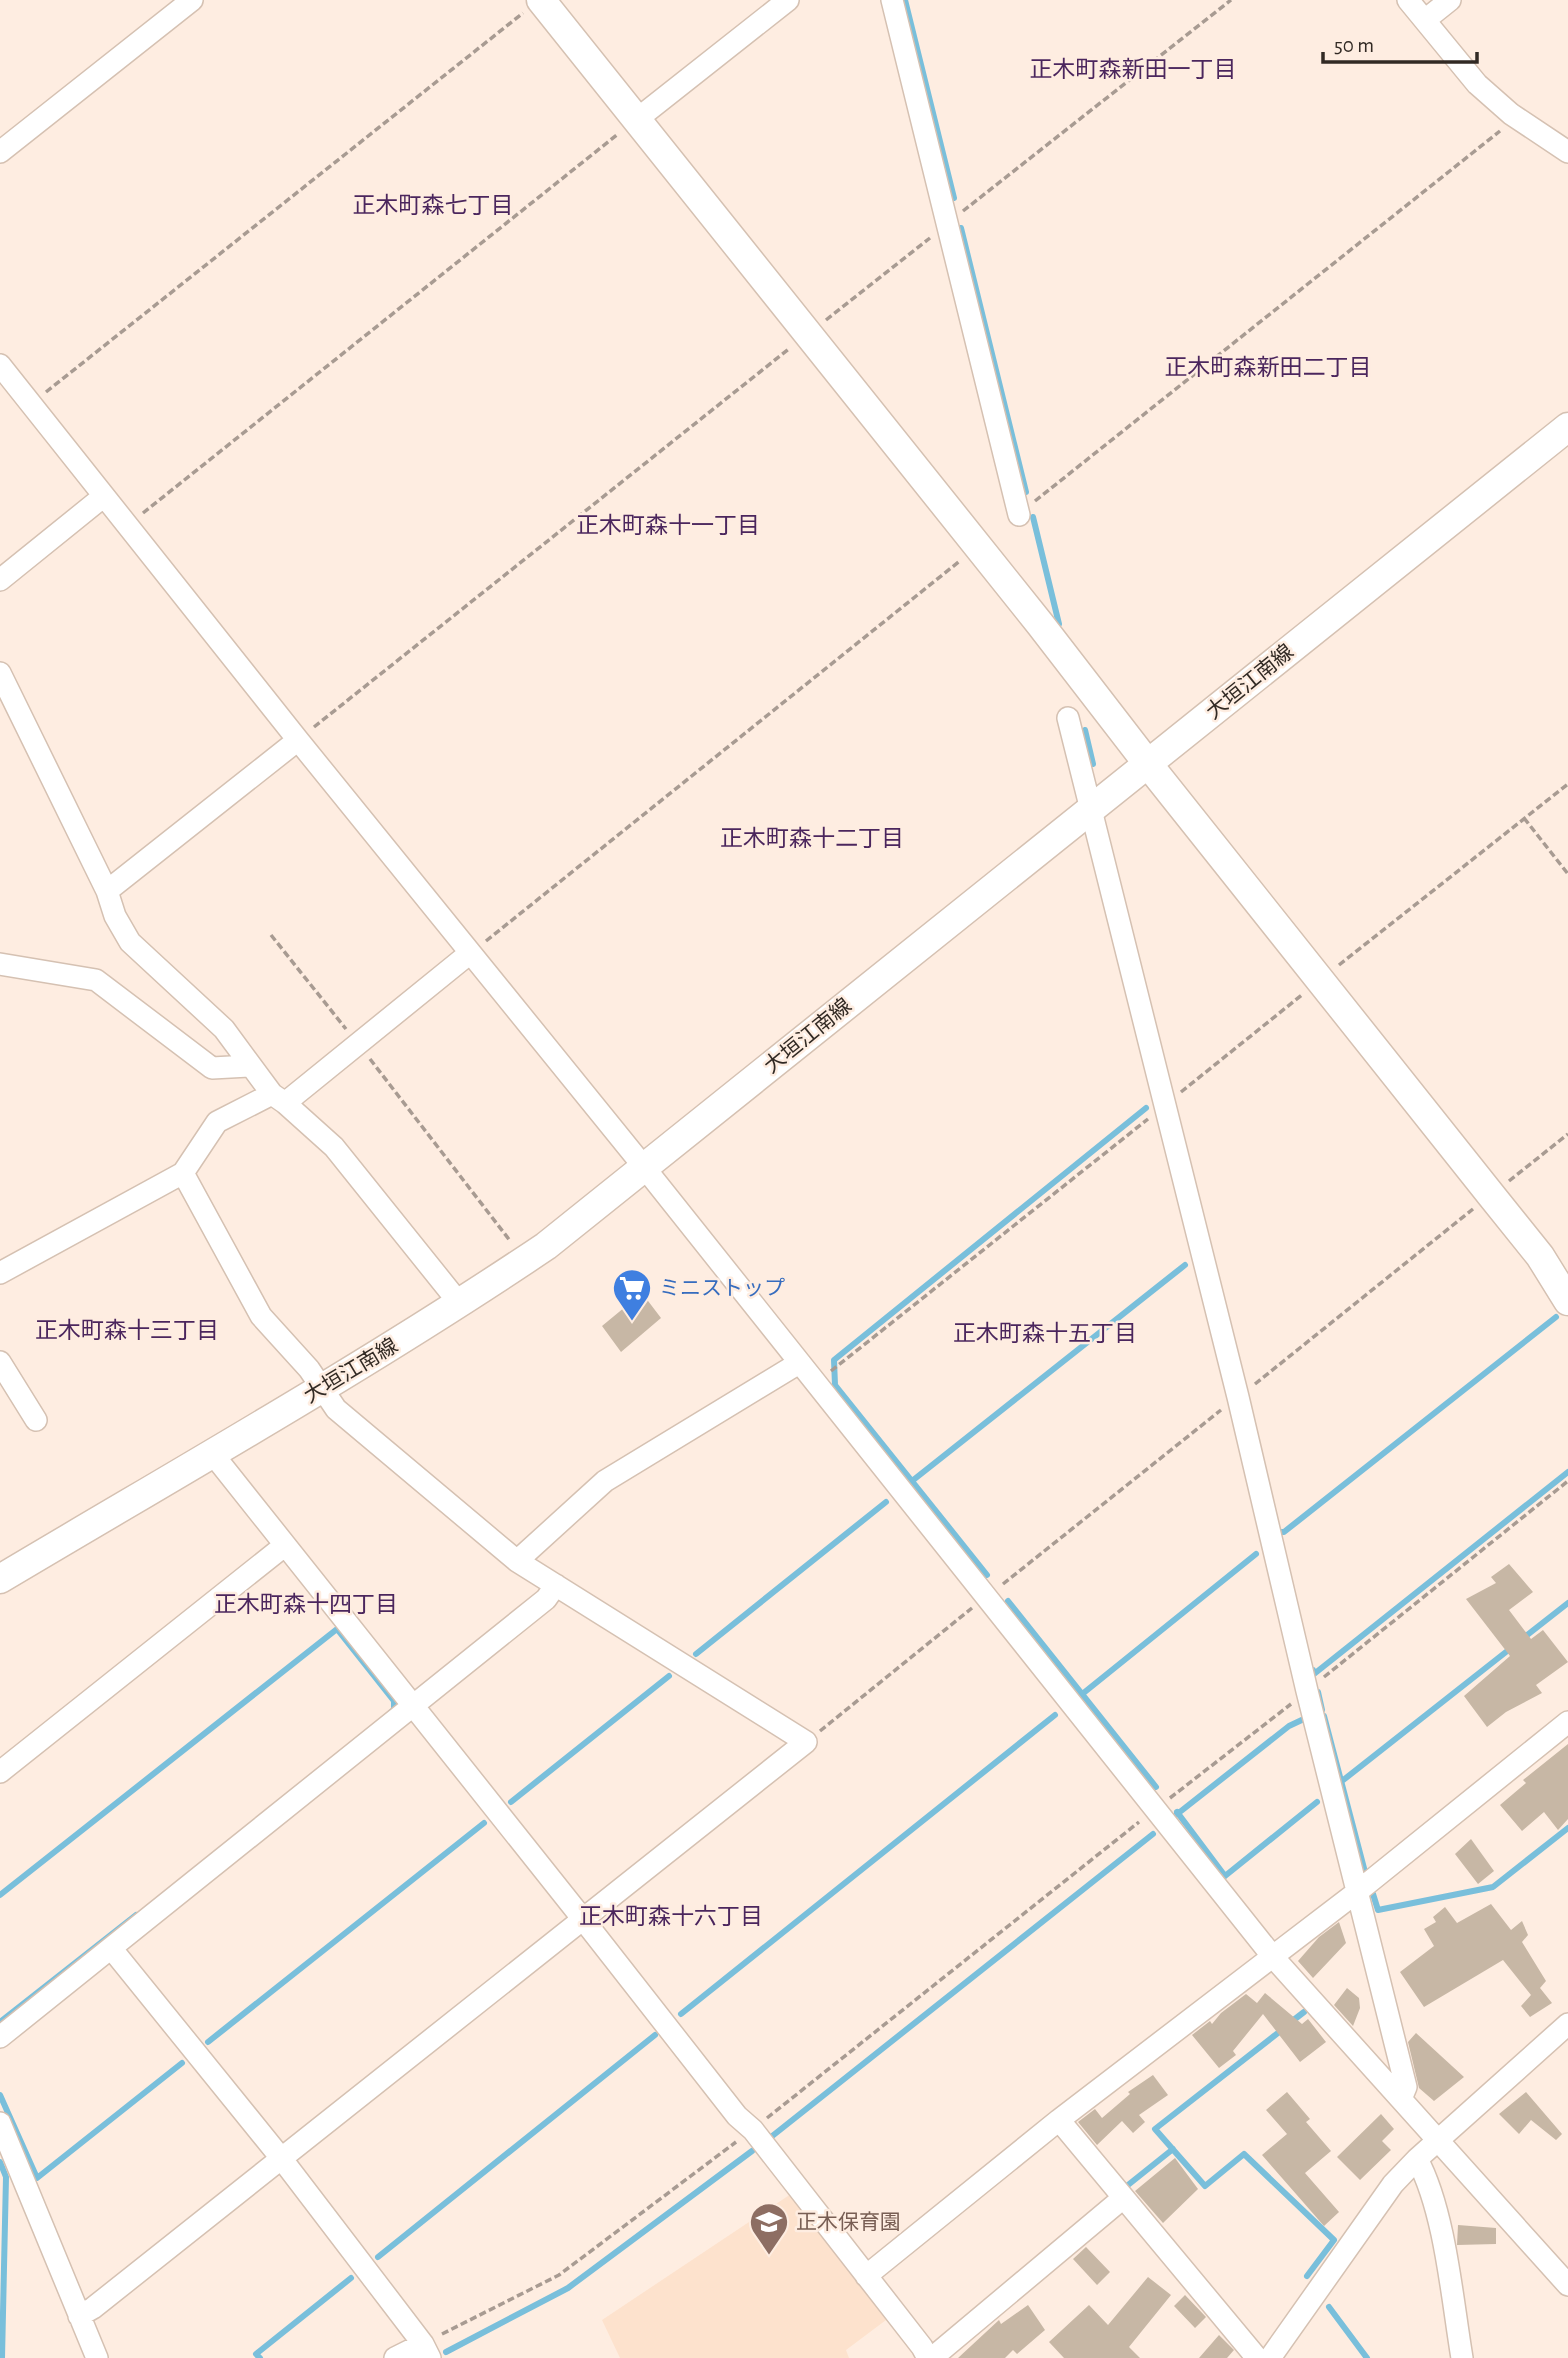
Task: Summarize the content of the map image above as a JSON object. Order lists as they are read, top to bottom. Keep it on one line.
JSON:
{"streets":{"main road":["大垣江南線"]},"districts":["正木町森新田一丁目","正木町森七丁目","正木町森新田二丁目","正木町森十一丁目","正木町森十二丁目","正木町森十三丁目","正木町森十五丁目","正木町森十四丁目","正木町森十六丁目"],"places":{"supermarket":["ミニストップ"],"school or university":["正木保育園"]},"scale_bar":"50 m"}
